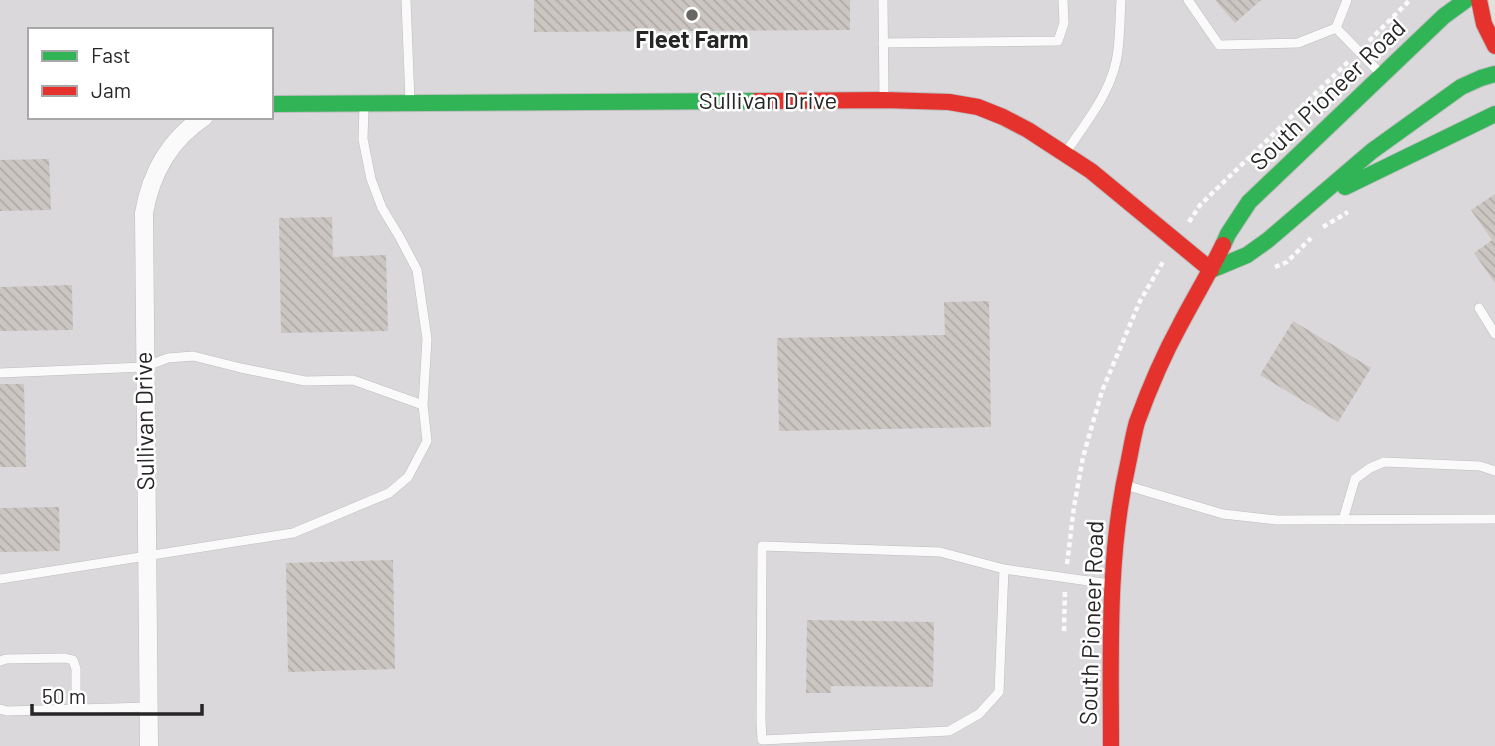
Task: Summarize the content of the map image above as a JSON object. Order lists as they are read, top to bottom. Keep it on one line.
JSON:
{"streets":{"main road":["South Pioneer Road","Sullivan Drive"]},"crossings":[["South Pioneer Road","Sullivan Drive"]],"places":["Fleet Farm"],"legend":["Fast","Jam"],"scale_bar":"50 m"}
